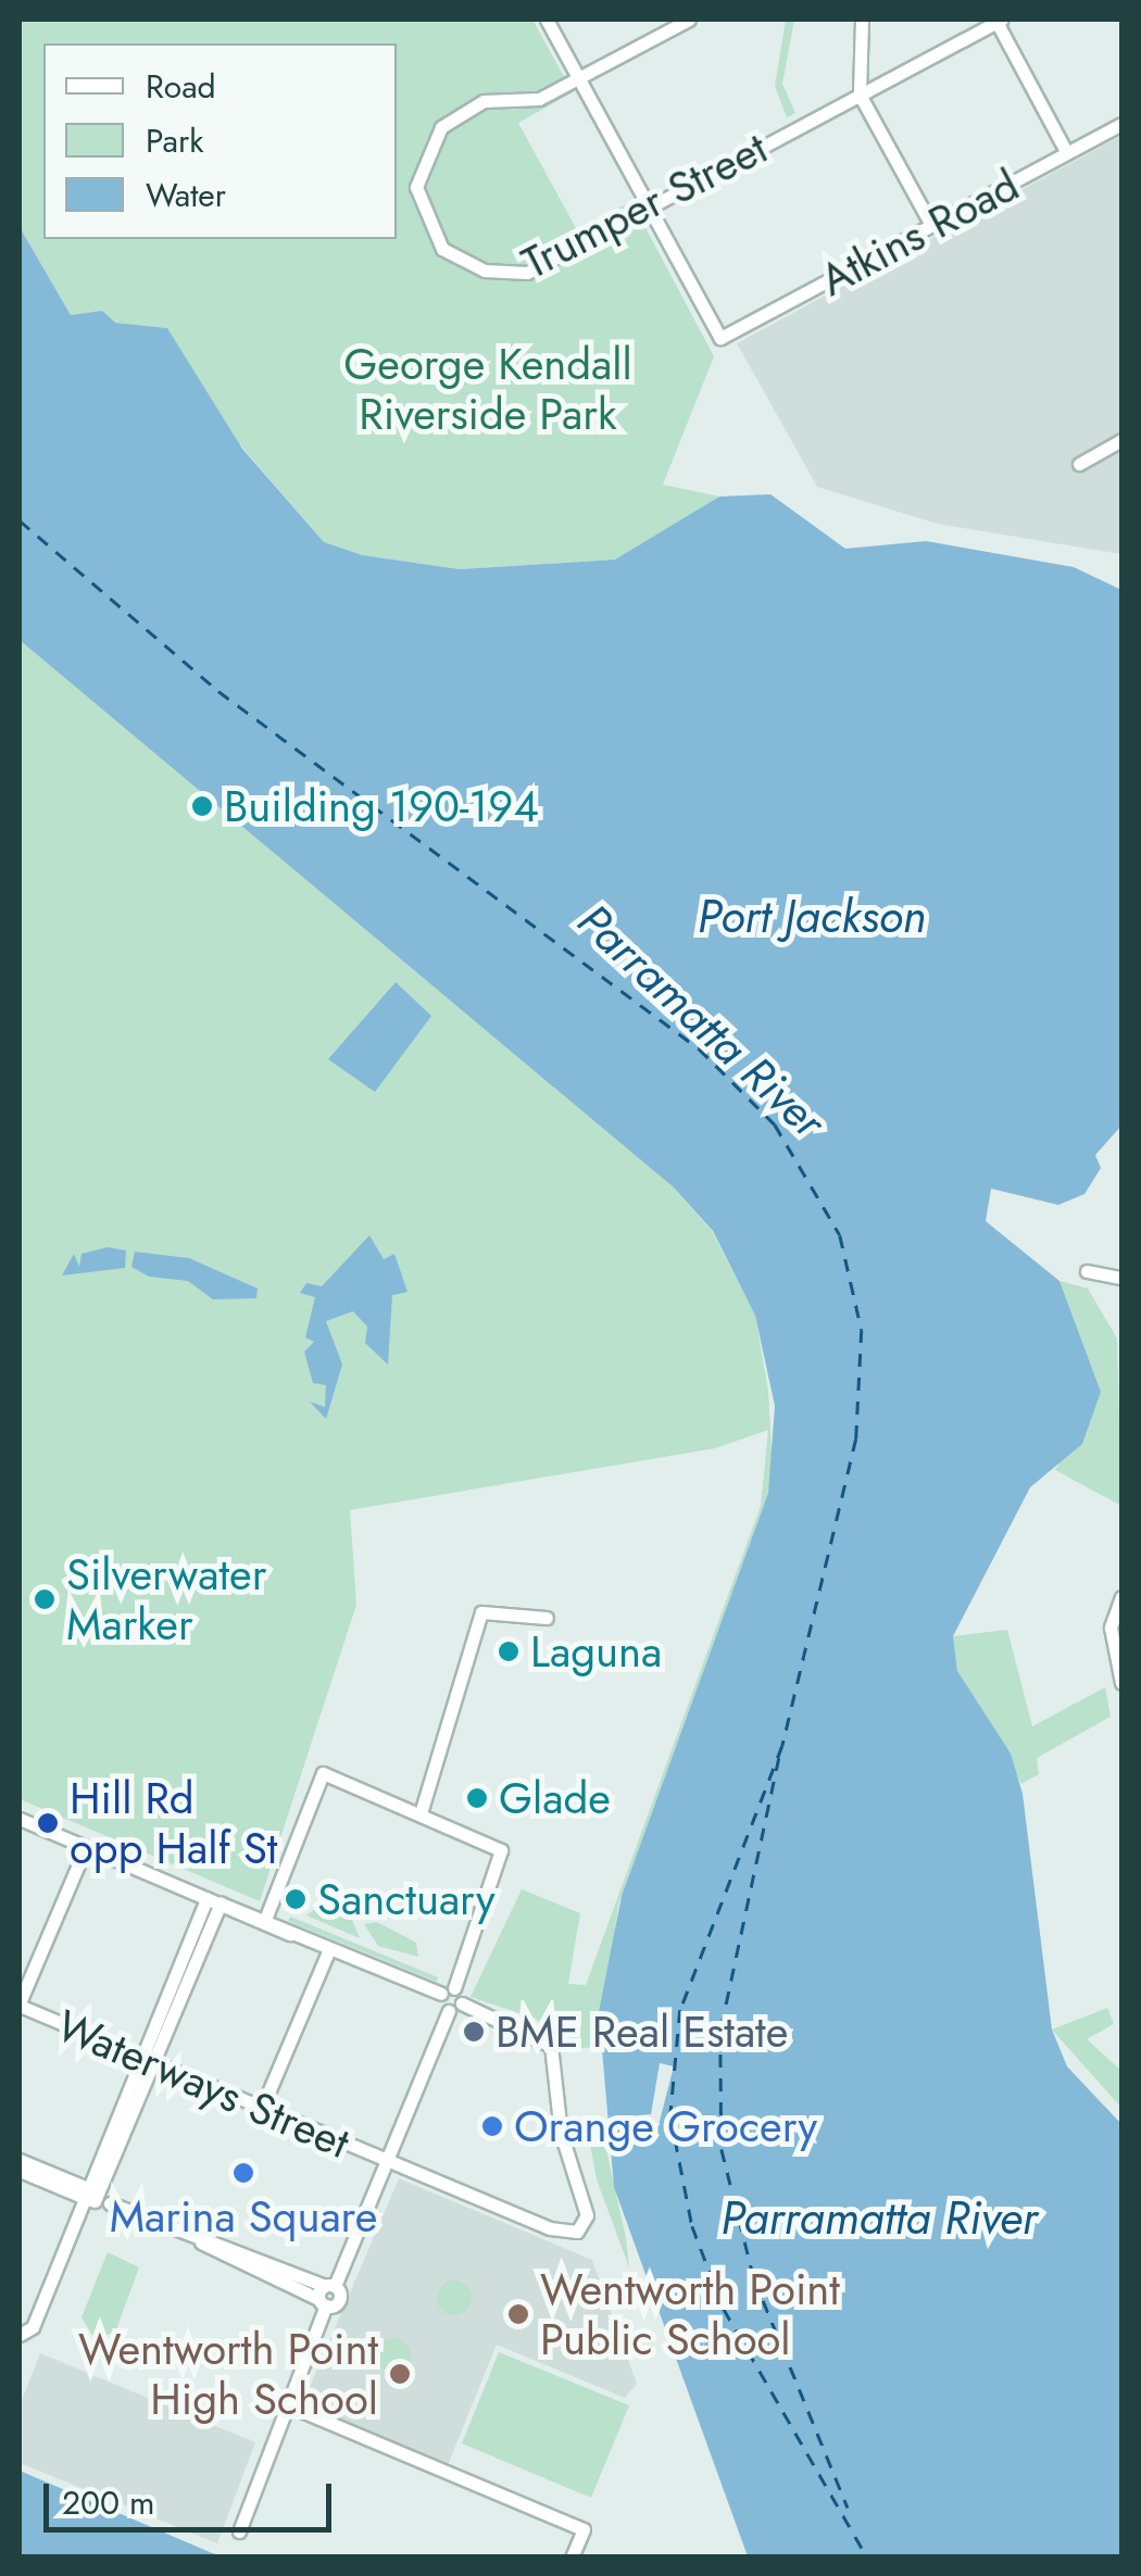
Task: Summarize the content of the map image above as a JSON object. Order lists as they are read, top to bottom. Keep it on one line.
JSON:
{"streets":{"street":["Trumper Street","Atkins Road","Waterways Street"]},"crossings":[["Trumper Street","Atkins Road"]],"water":["Port Jackson","Parramatta River"],"parks":["George Kendall Riverside Park"],"places":["Building 190-194","Silverwater Marker","Laguna","Glade","Hill Rd opp Half St","Sanctuary","BME Real Estate","Orange Grocery","Marina Square","Wentworth Point Public School","Wentworth Point High School"],"legend":["Road","Park","Water"],"scale_bar":"200 m"}
